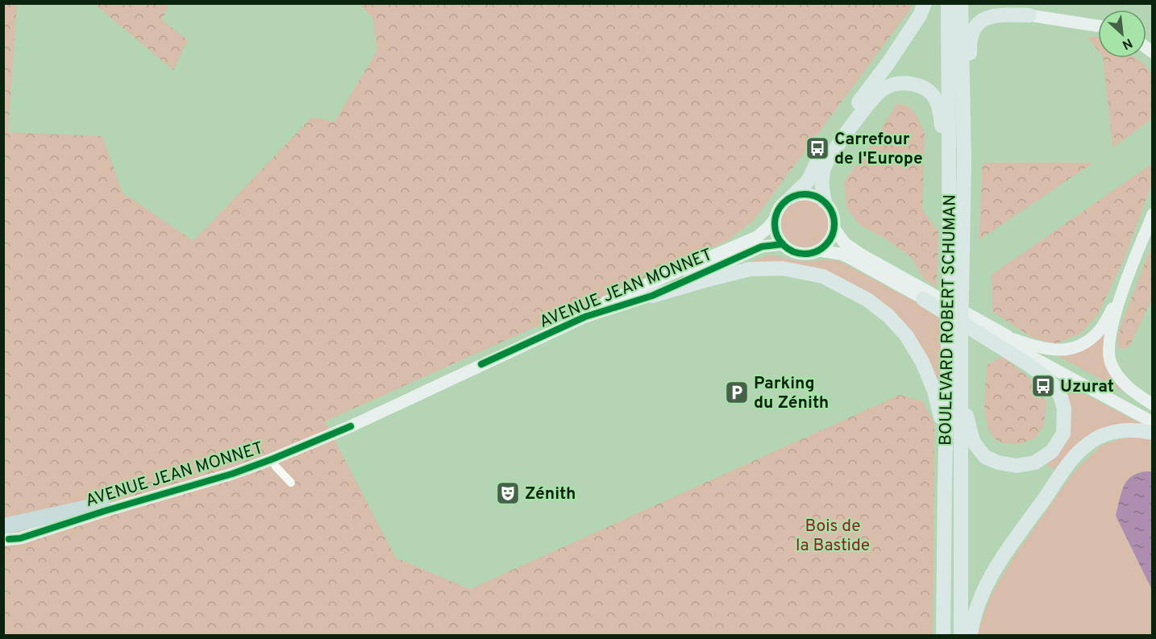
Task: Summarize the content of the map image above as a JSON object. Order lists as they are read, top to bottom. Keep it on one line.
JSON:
{"streets":{"main road":["AVENUE JEAN MONNET","BOULEVARD ROBERT SCHUMAN"]},"parks":["Bois de la Bastide"],"places":{"bus stop":["Carrefour de l'Europe","Uzurat"],"parking":["Parking du Zénith"],"theatre":["Zénith"]},"north":"bottom right"}
